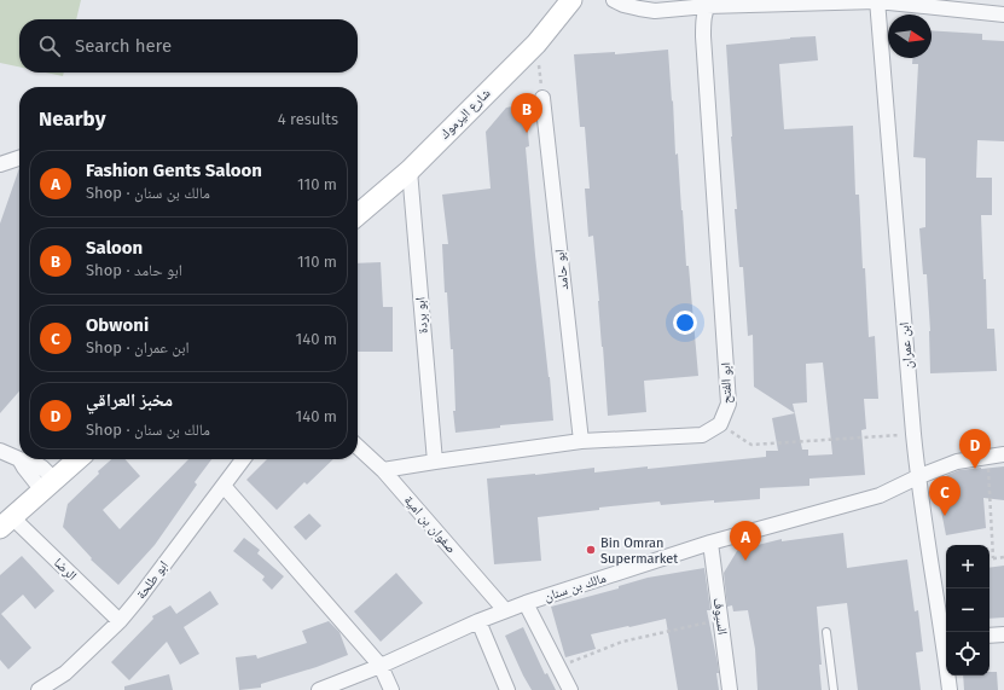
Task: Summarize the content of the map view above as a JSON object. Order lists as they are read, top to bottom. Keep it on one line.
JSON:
{"streets":{"street":["شارع اليرموك","ابو حامد","ابو بردة","ابن عمران","ابو الفتح","صفوان بن امية","الرضا","ابو طلحة","مالك بن سنان","السيوف"]},"crossings":[["شارع اليرموك","ابو بردة"],["ابن عمران","مالك بن سنان"],["صفوان بن امية","مالك بن سنان"],["الرضا","ابو طلحة"],["مالك بن سنان","السيوف"]],"places":["Bin Omran Supermarket"],"north":"right","page":{"search":"Search here","heading":["Nearby","4 results"],"pins":["B","D","C","A"],"list":[{"mark":"A","name":"Fashion Gents Saloon","note":"Shop · مالك بن سنان","value":"110 m"},{"mark":"B","name":"Saloon","note":"Shop · ابو حامد","value":"110 m"},{"mark":"C","name":"Obwoni","note":"Shop · ابن عمران","value":"140 m"},{"mark":"D","name":"مخبز العراقي","note":"Shop · مالك بن سنان","value":"140 m"}],"map_buttons":["+","−"]}}
